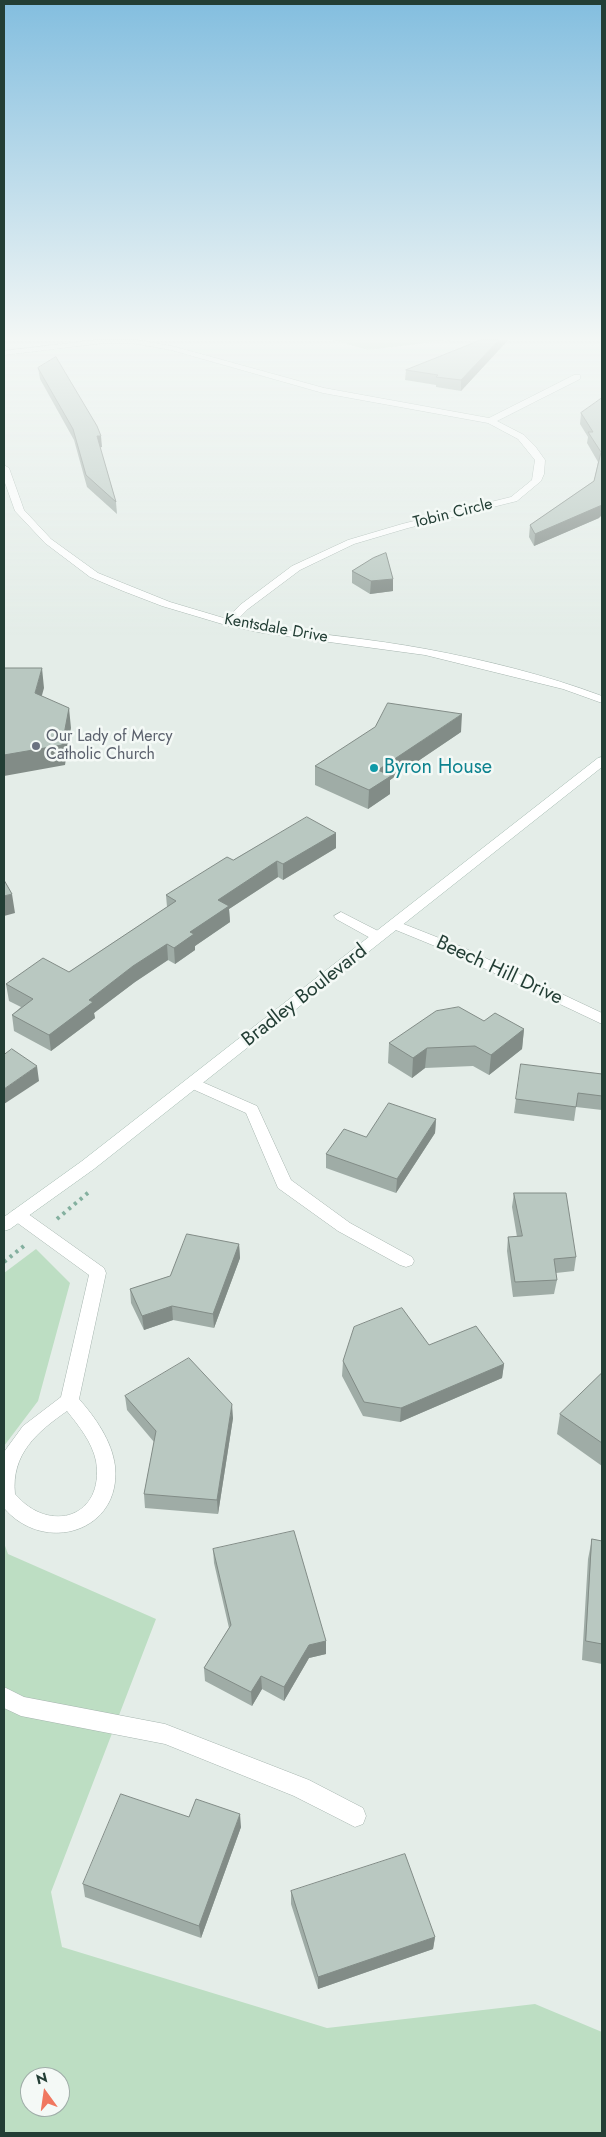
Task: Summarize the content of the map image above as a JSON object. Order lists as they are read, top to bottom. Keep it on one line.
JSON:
{"streets":{"street":["Tobin Circle","Kentsdale Drive","Beech Hill Drive","Bradley Boulevard"]},"crossings":[["Tobin Circle","Kentsdale Drive"],["Beech Hill Drive","Bradley Boulevard"]],"places":["Our Lady of Mercy Catholic Church","Byron House"],"north":"top"}
